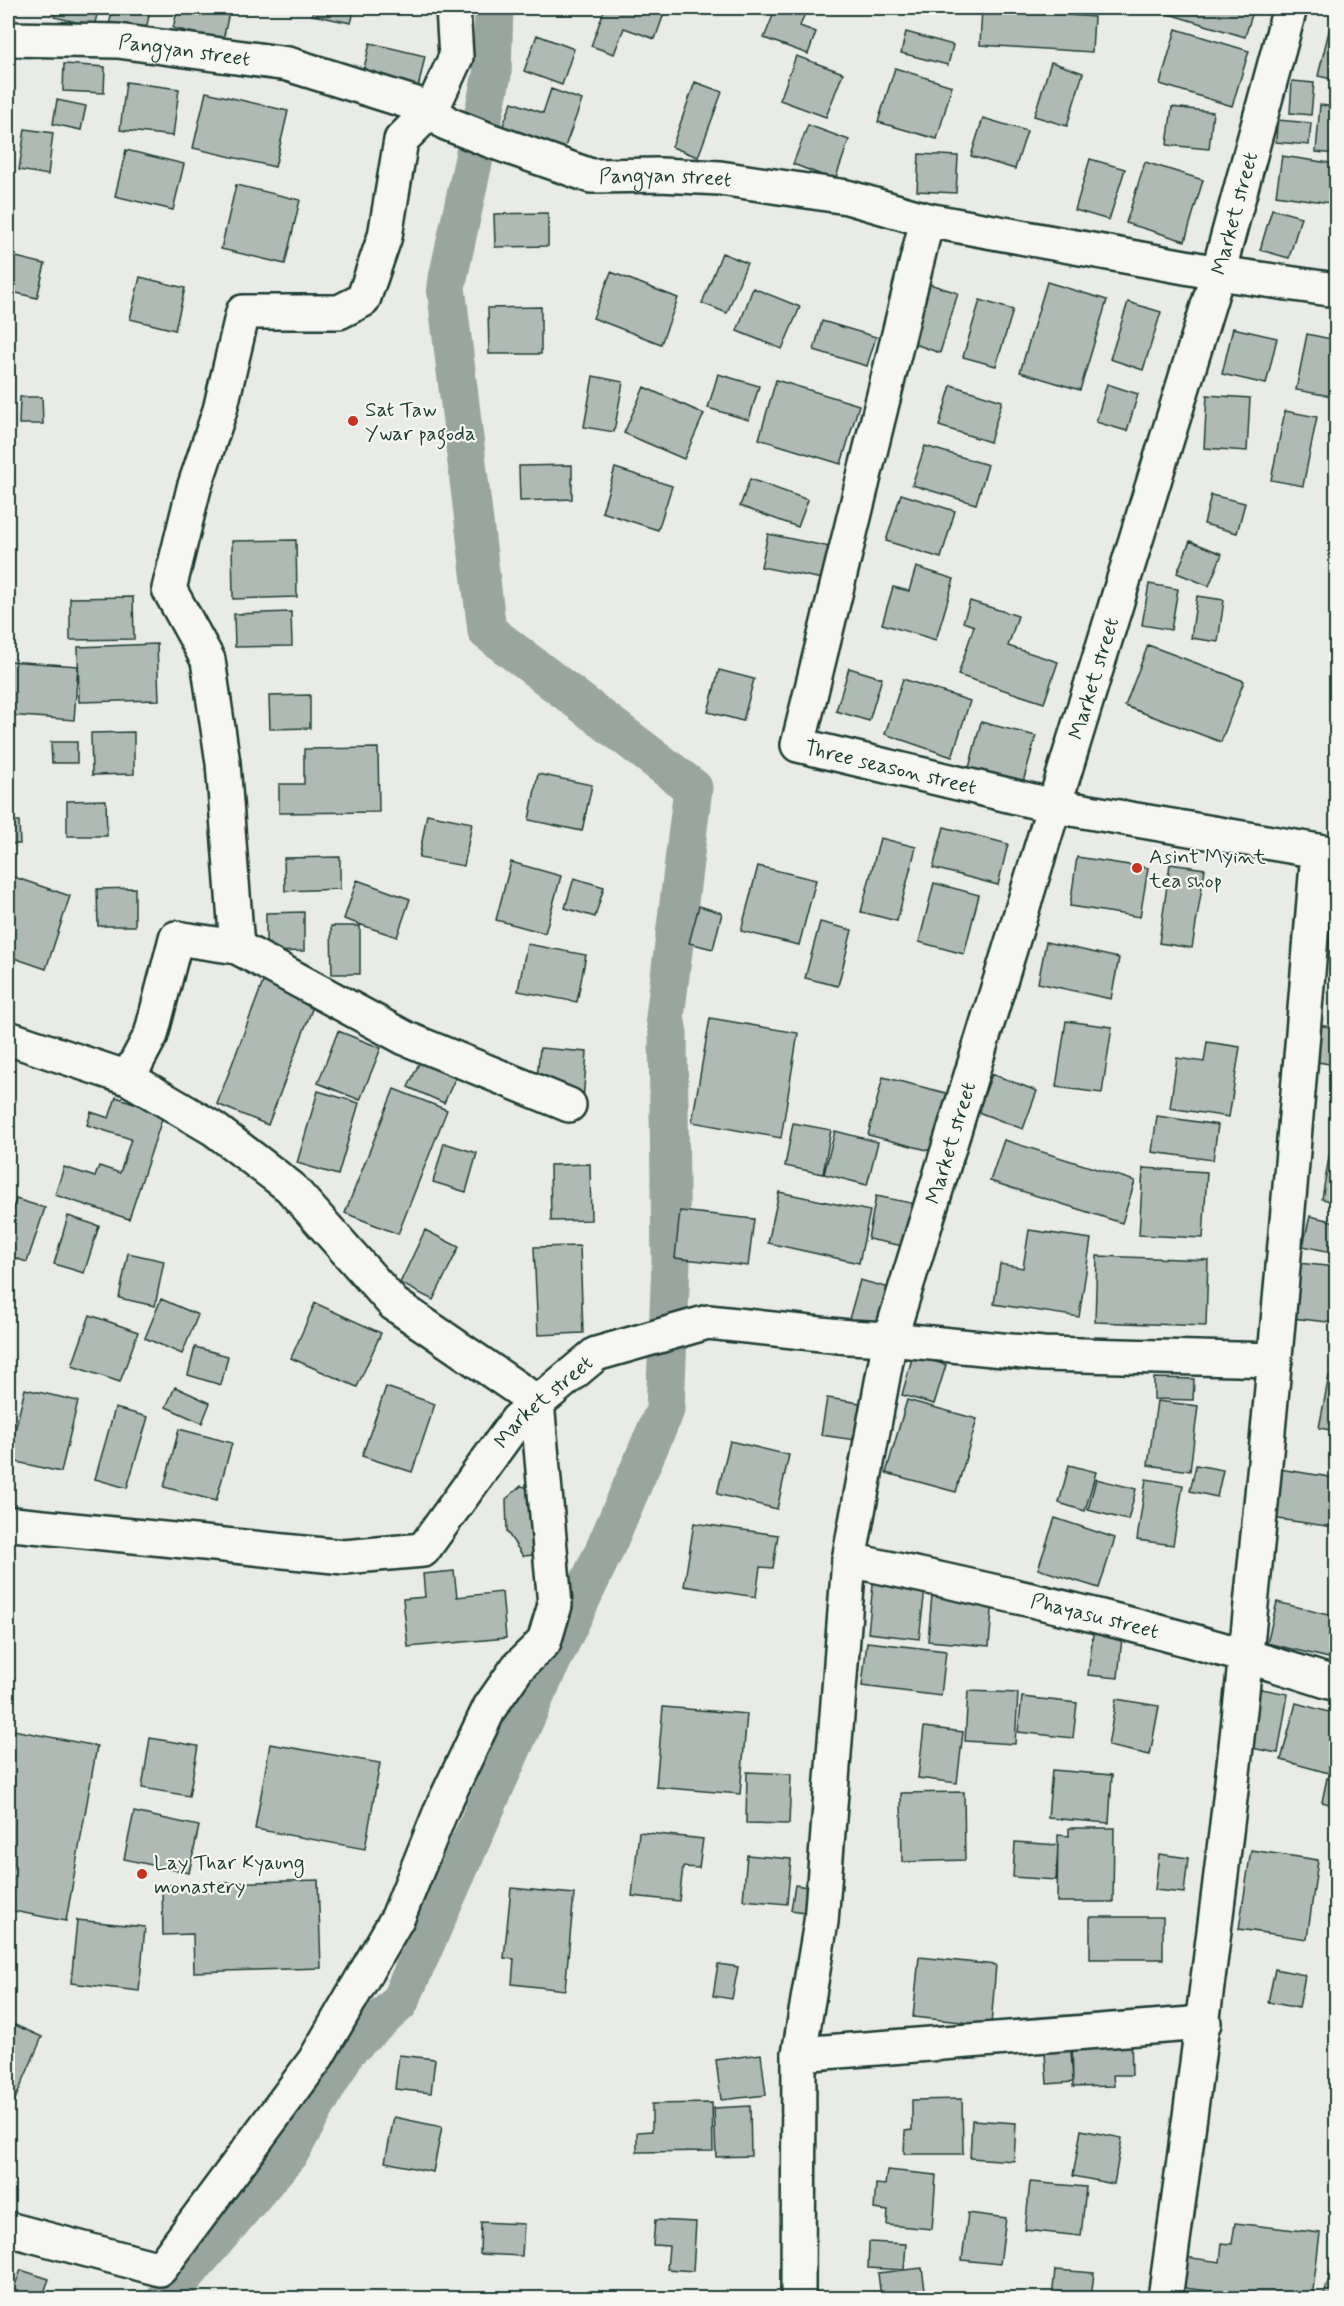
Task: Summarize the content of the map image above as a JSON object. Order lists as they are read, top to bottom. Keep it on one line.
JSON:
{"streets":{"street":["Pangyan street","Market street","Three season street","Phayasu street"]},"crossings":[["Pangyan street","Market street"],["Pangyan street","Three season street"],["Market street","Three season street"]],"places":["Sat Taw Ywar pagoda","Asint Myint tea shop","Lay Thar Kyaung monastery"]}
